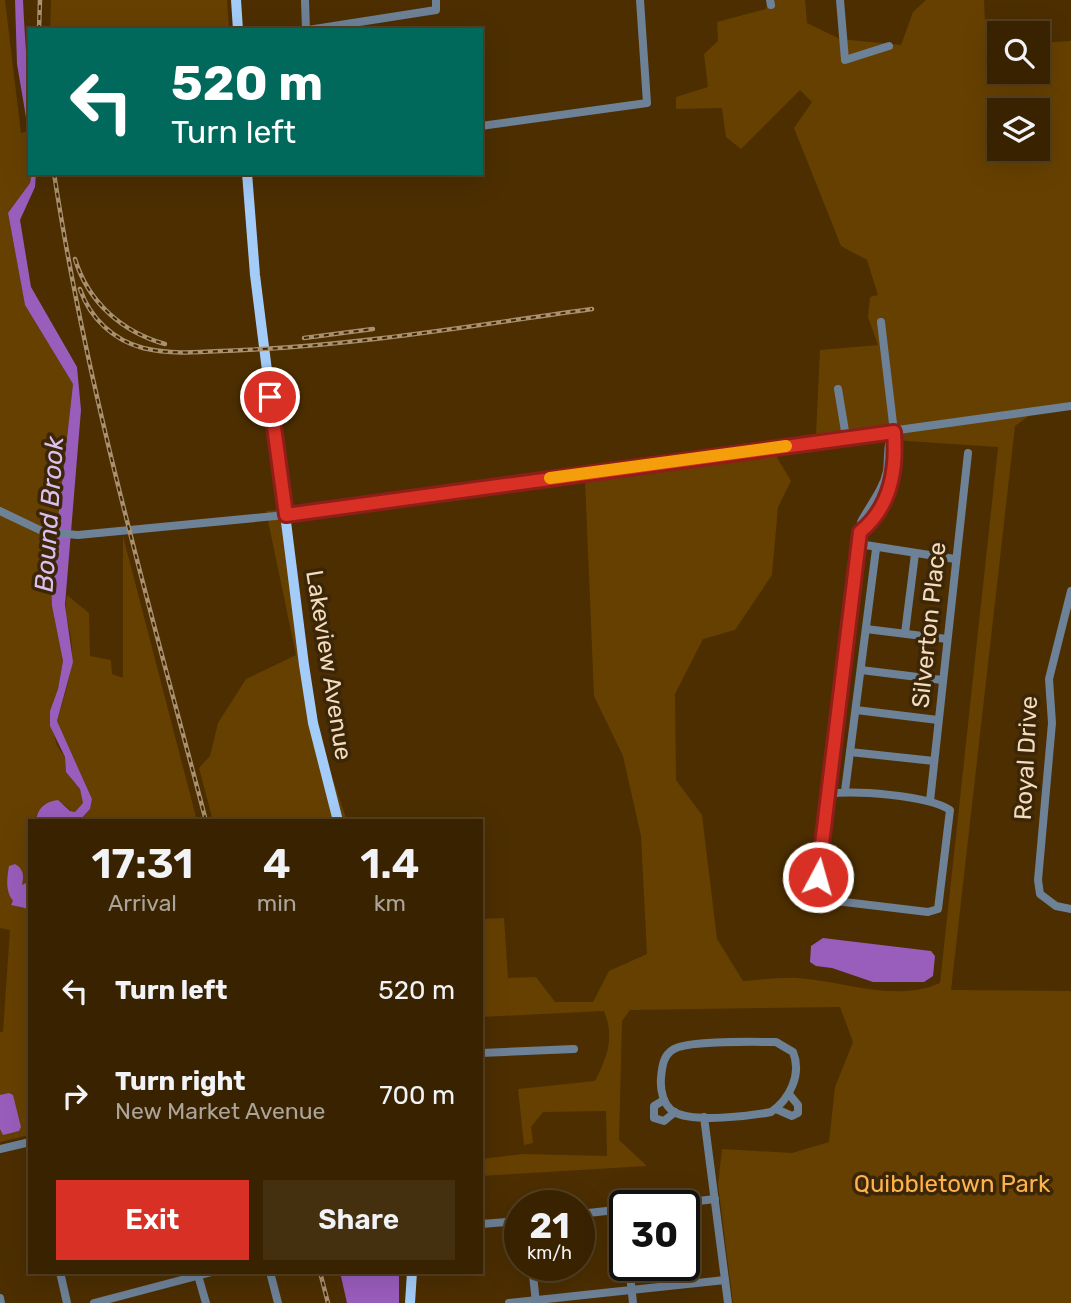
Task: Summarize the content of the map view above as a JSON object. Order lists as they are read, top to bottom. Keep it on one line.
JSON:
{"streets":{"main road":["Lakeview Avenue"],"street":["Silverton Place","Royal Drive"]},"water":["Bound Brook"],"parks":["Quibbletown Park"],"page":{"turn":["520 m","Turn left"],"eta":["17:31","Arrival","4","min","1.4","km"],"list":[{"name":"Turn left","value":"520 m"},{"name":"Turn right","note":"New Market Avenue","value":"700 m"}],"buttons":["Exit","Share"],"speed":"21 km/h","limit":"30"}}
